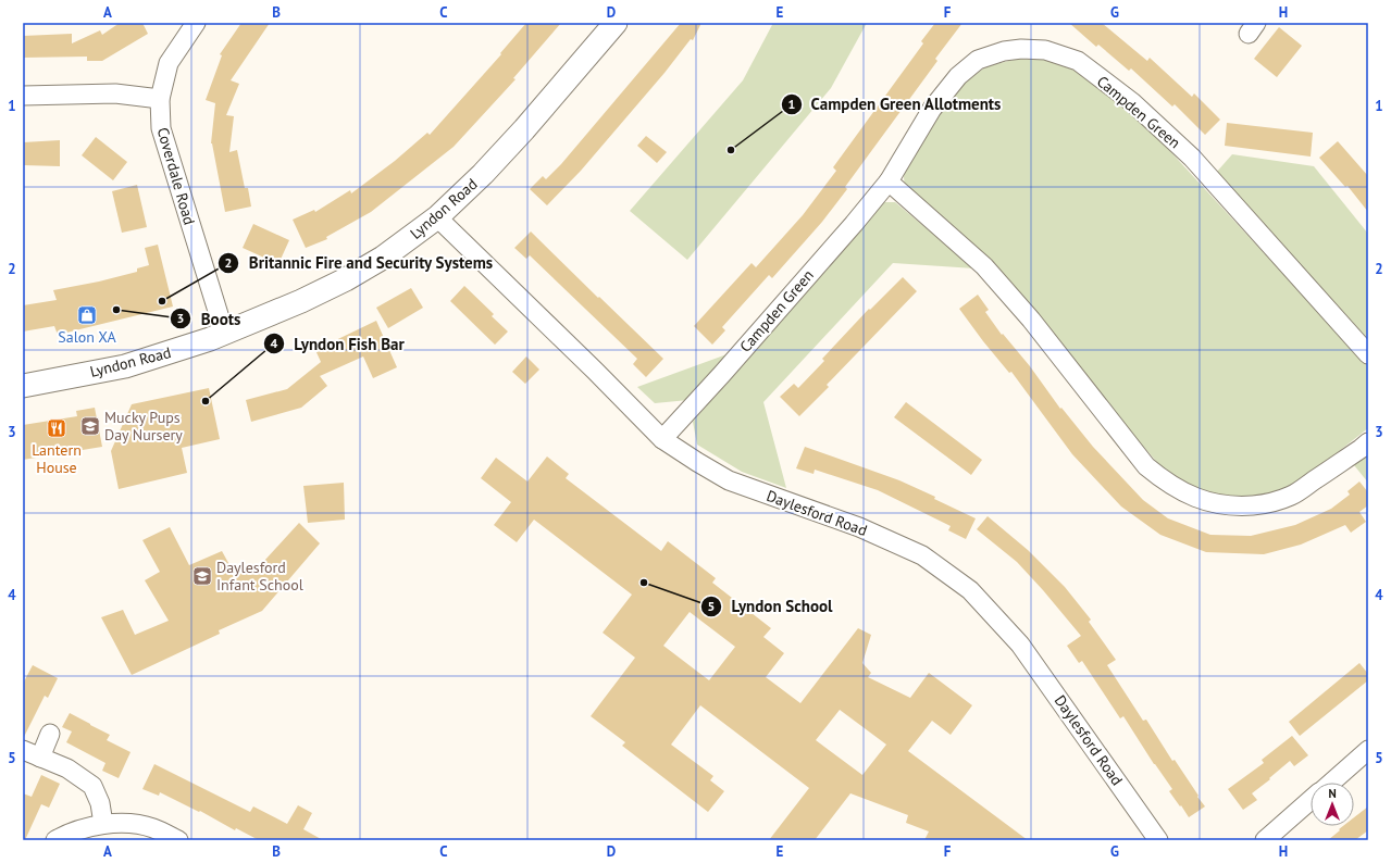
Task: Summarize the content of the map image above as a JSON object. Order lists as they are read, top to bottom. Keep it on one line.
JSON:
{"streets":{"street":["Campden Green","Coverdale Road","Lyndon Road","Daylesford Road"]},"crossings":[["Campden Green","Daylesford Road"],["Coverdale Road","Lyndon Road"],["Lyndon Road","Daylesford Road"]],"places":{"other":["Campden Green Allotments","Britannic Fire and Security Systems","Boots","Lyndon Fish Bar","Lyndon School"],"shop":["Salon XA"],"school or university":["Mucky Pups Day Nursery","Daylesford Infant School"],"restaurant":["Lantern House"]},"north":"top","grid":{"columns":["A","B","C","D","E","F","G","H"],"rows":["1","2","3","4","5"]}}
